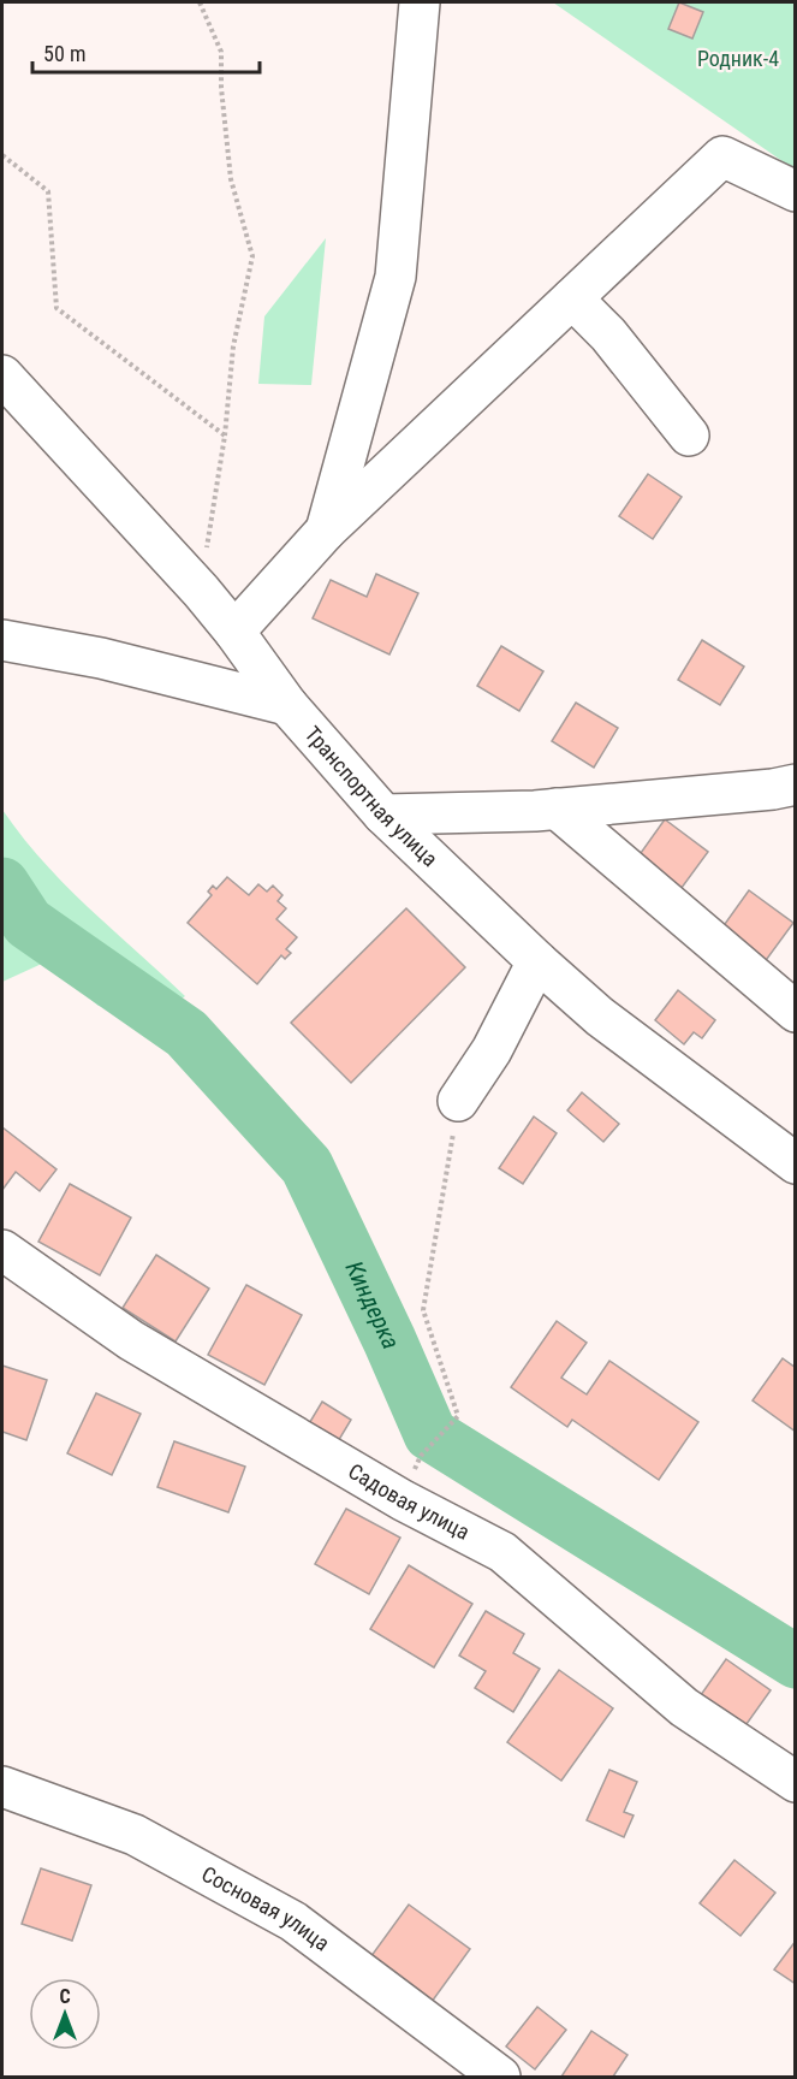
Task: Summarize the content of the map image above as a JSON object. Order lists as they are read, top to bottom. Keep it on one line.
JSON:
{"streets":{"street":["Транспортная улица","Садовая улица","Сосновая улица"]},"water":["Киндерка"],"parks":["Родник-4"],"scale_bar":"50 m","north":"top"}
